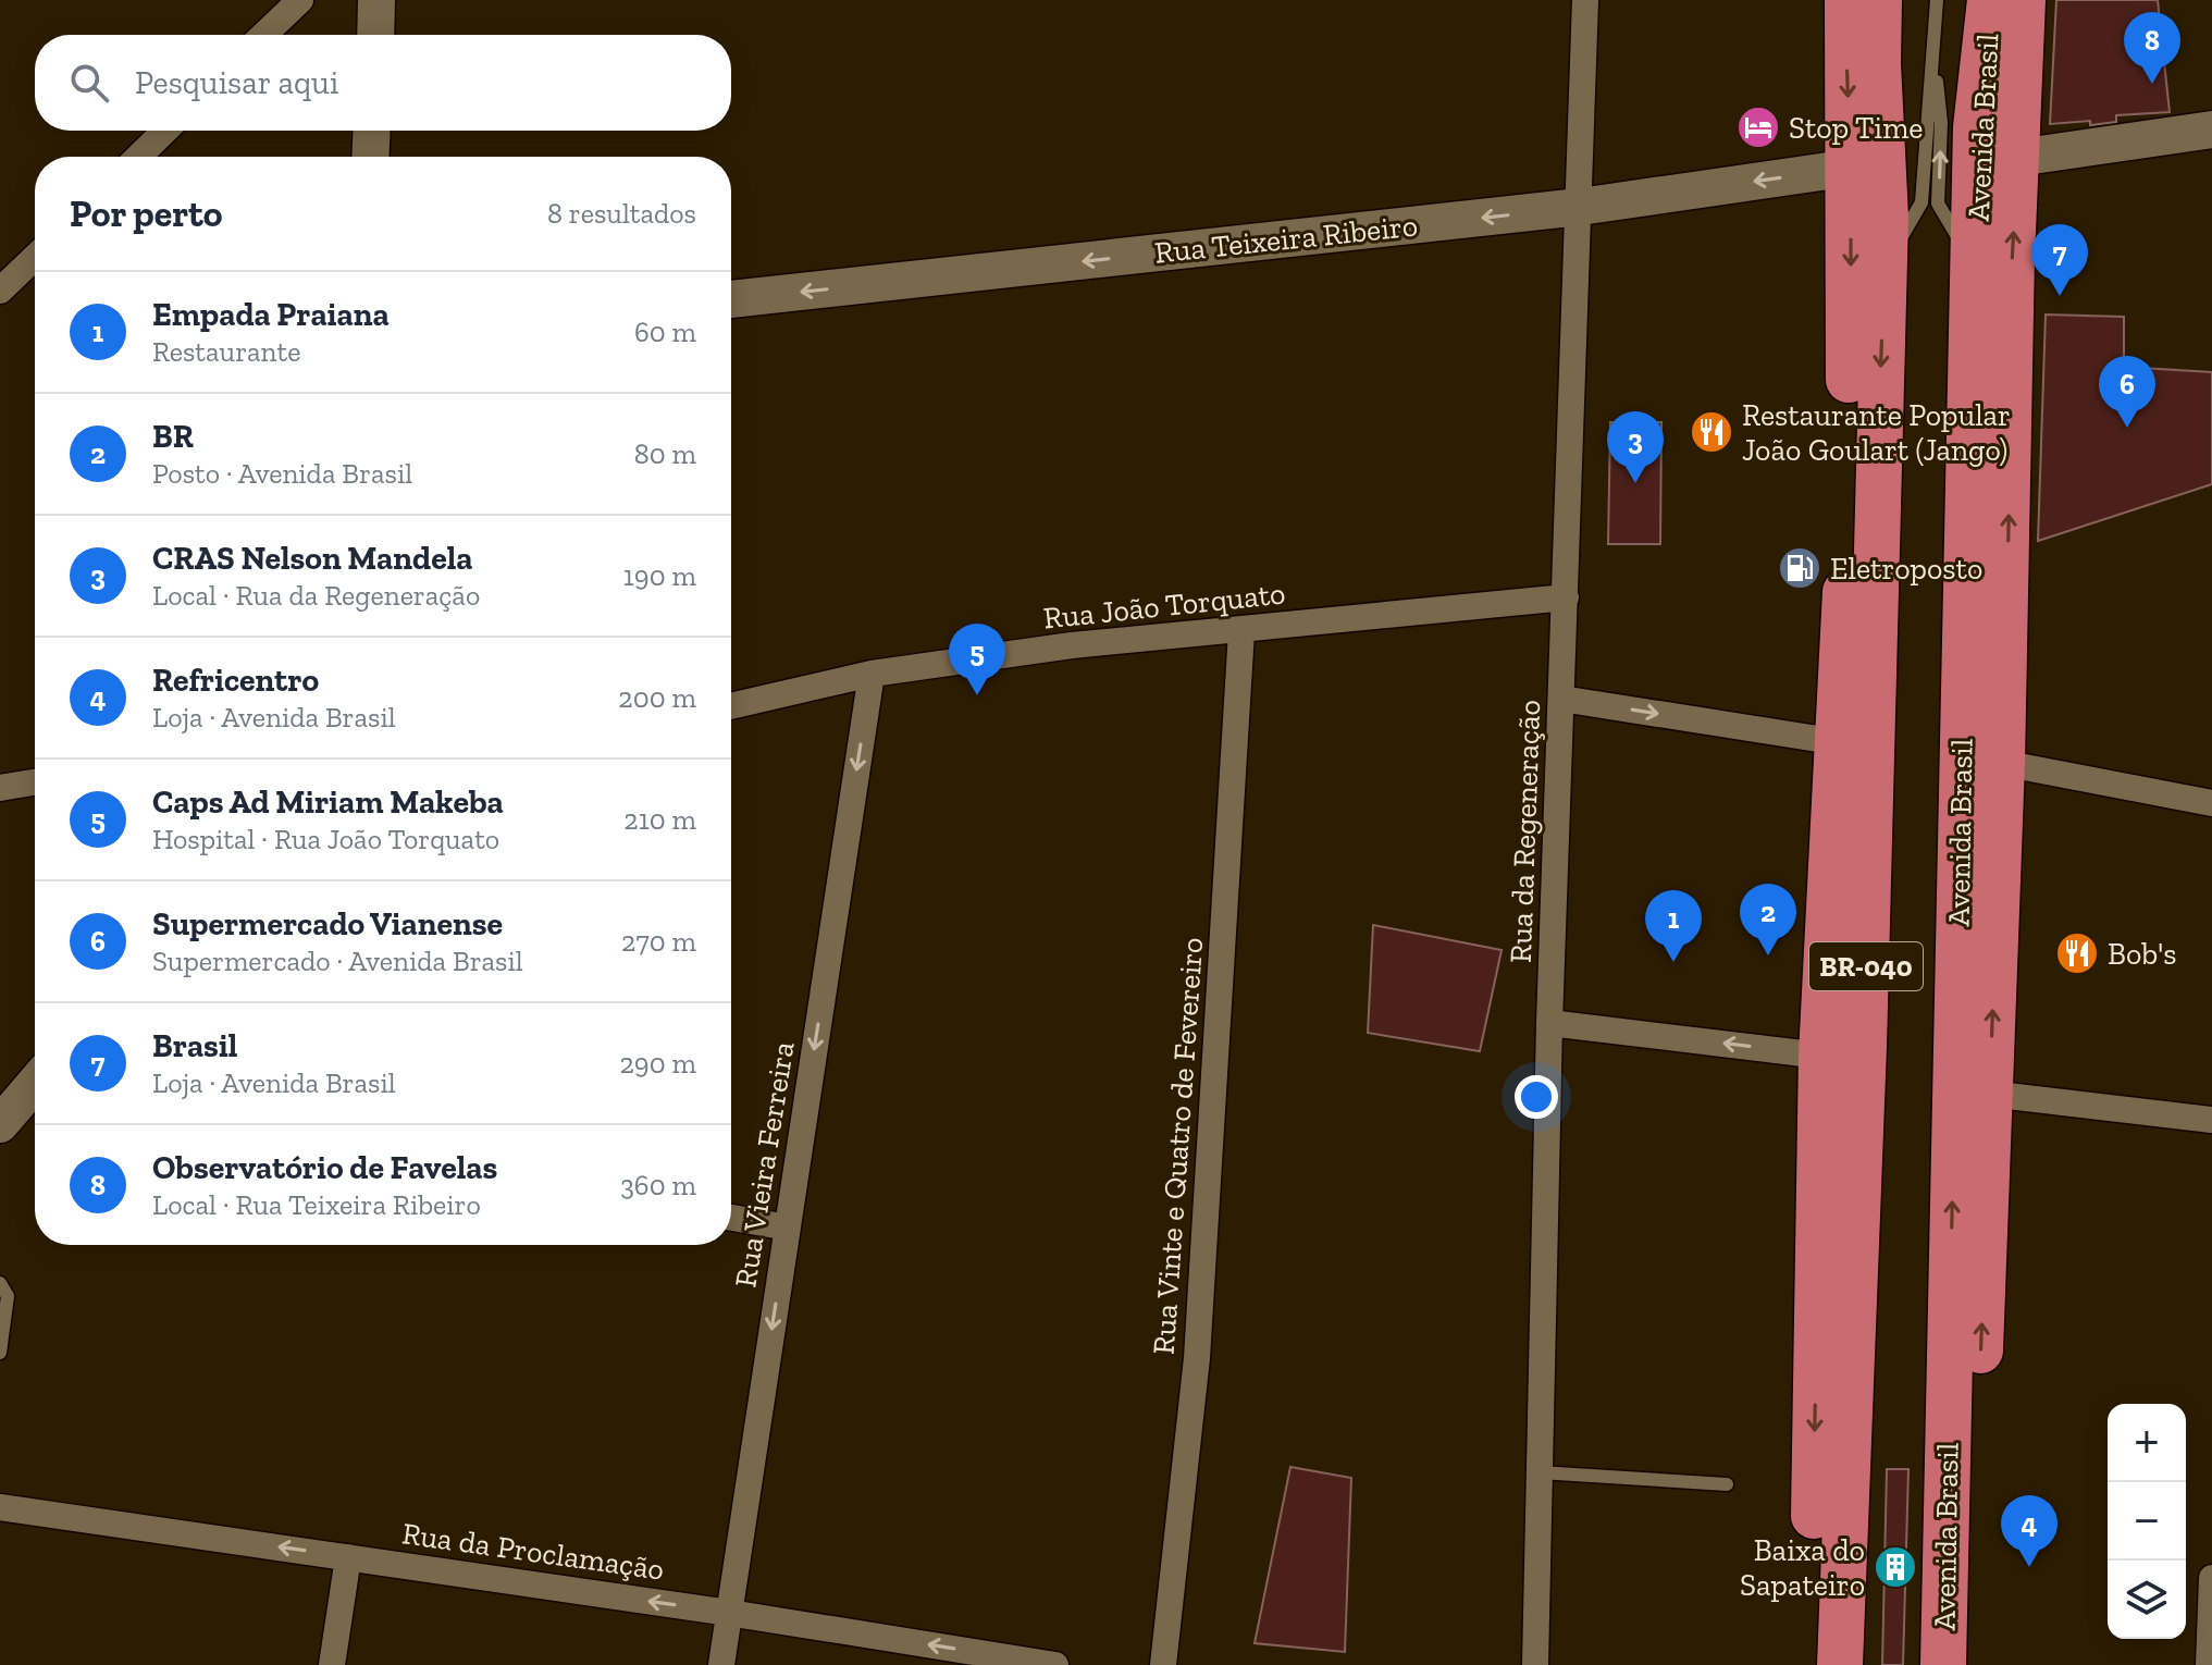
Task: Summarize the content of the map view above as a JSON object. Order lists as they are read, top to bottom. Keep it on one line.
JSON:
{"streets":{"highway":["Avenida Brasil","BR-040"],"street":["Rua Teixeira Ribeiro","Rua João Torquato","Rua da Regeneração","Rua Vinte e Quatro de Fevereiro","Rua Vieira Ferreira","Rua da Proclamação"]},"crossings":[["Rua Teixeira Ribeiro","Rua da Regeneração"],["Rua João Torquato","Rua da Regeneração"],["Rua João Torquato","Rua Vinte e Quatro de Fevereiro"],["Rua João Torquato","Rua Vieira Ferreira"],["Rua Vieira Ferreira","Rua da Proclamação"]],"one_way":["Rua Teixeira Ribeiro","Rua Vieira Ferreira","Rua da Proclamação"],"places":{"hotel":["Stop Time"],"restaurant":["Restaurante Popular João Goulart (Jango)","Bob's"],"fuel station":["Eletroposto"],"building":["Baixa do Sapateiro"]},"page":{"pins":["8","7","6","3","5","2","1","4"],"search":"Pesquisar aqui","heading":["Por perto","8 resultados"],"list":[{"mark":"1","name":"Empada Praiana","note":"Restaurante","value":"60 m"},{"mark":"2","name":"BR","note":"Posto · Avenida Brasil","value":"80 m"},{"mark":"3","name":"CRAS Nelson Mandela","note":"Local · Rua da Regeneração","value":"190 m"},{"mark":"4","name":"Refricentro","note":"Loja · Avenida Brasil","value":"200 m"},{"mark":"5","name":"Caps Ad Miriam Makeba","note":"Hospital · Rua João Torquato","value":"210 m"},{"mark":"6","name":"Supermercado Vianense","note":"Supermercado · Avenida Brasil","value":"270 m"},{"mark":"7","name":"Brasil","note":"Loja · Avenida Brasil","value":"290 m"},{"mark":"8","name":"Observatório de Favelas","note":"Local · Rua Teixeira Ribeiro","value":"360 m"}],"map_buttons":["+","−"]}}
